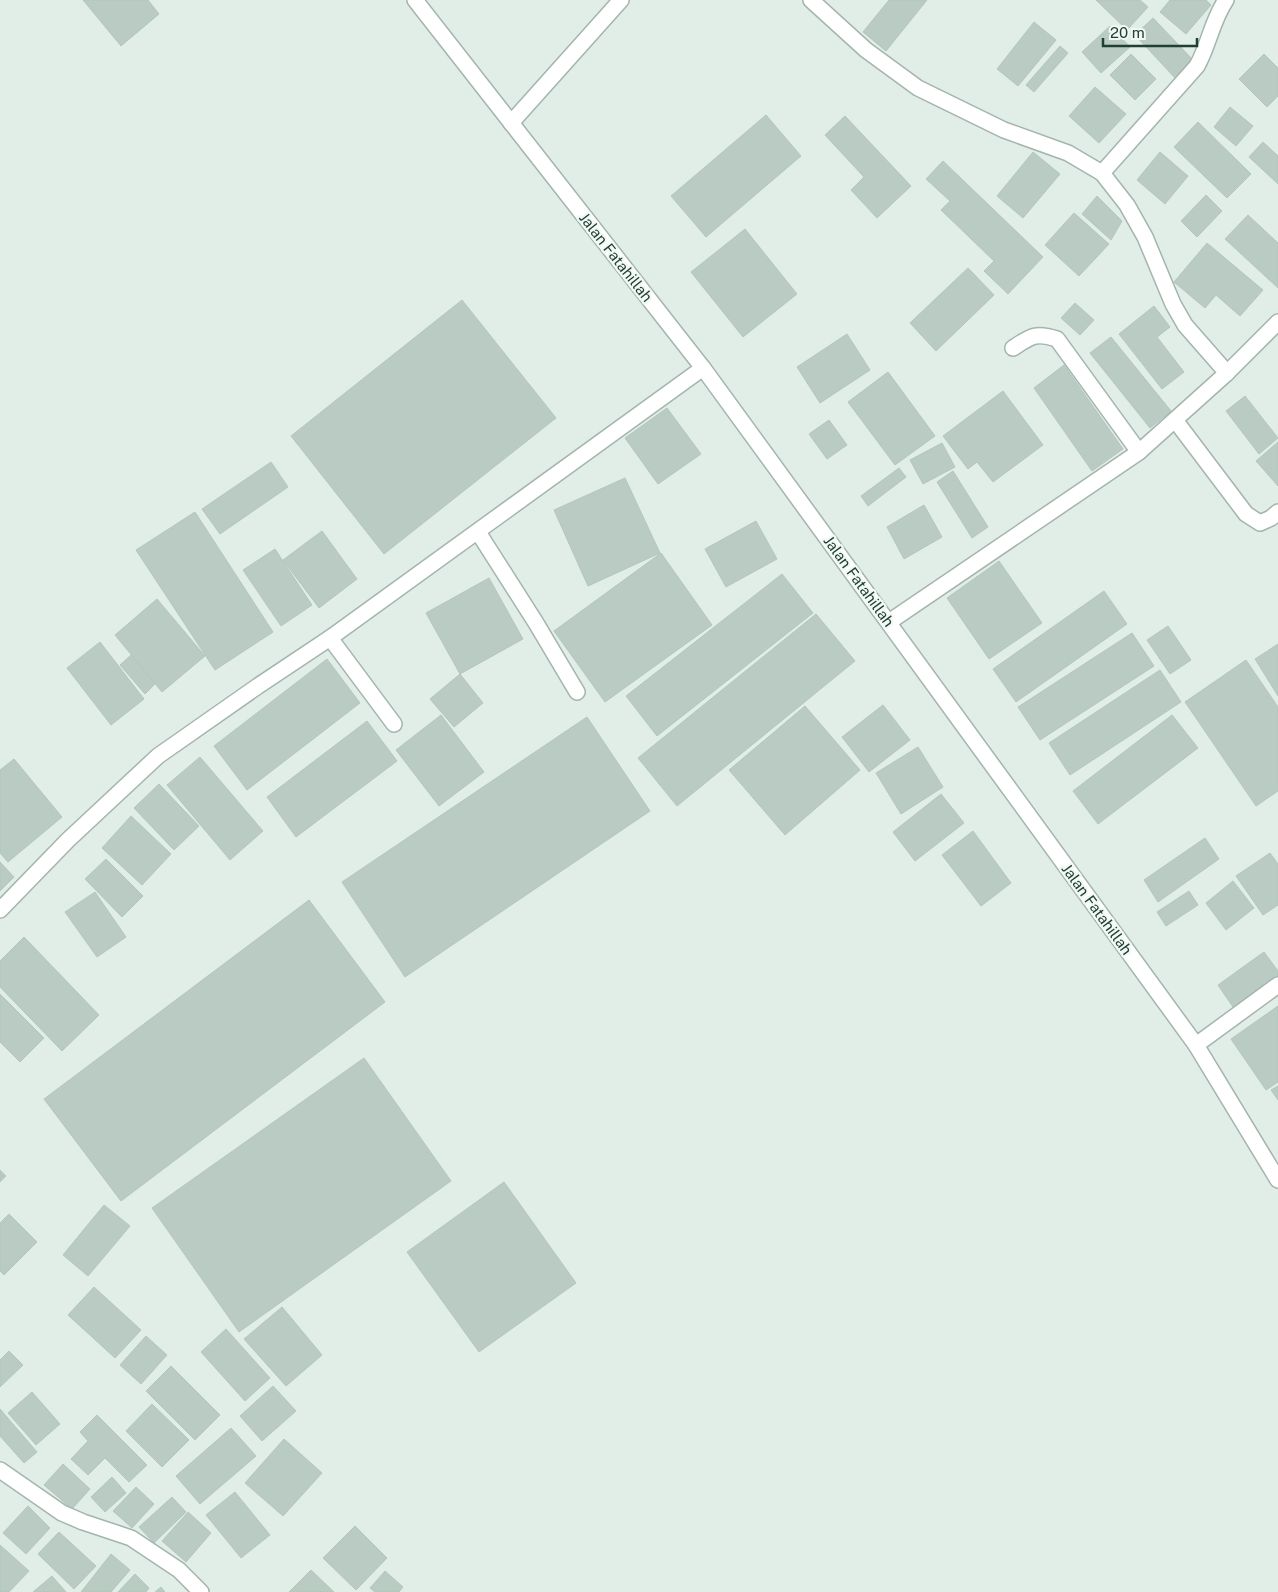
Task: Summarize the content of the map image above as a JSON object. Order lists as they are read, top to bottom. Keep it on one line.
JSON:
{"streets":{"street":["Jalan Fatahillah"]},"scale_bar":"20 m"}
